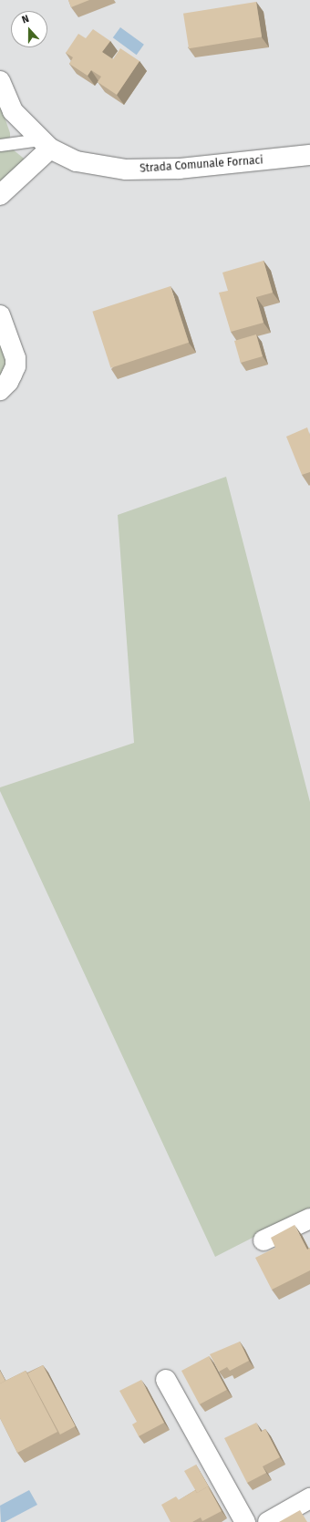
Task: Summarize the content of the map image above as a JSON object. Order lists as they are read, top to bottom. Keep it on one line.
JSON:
{"streets":{"street":["Strada Comunale Fornaci"]},"north":"top"}
